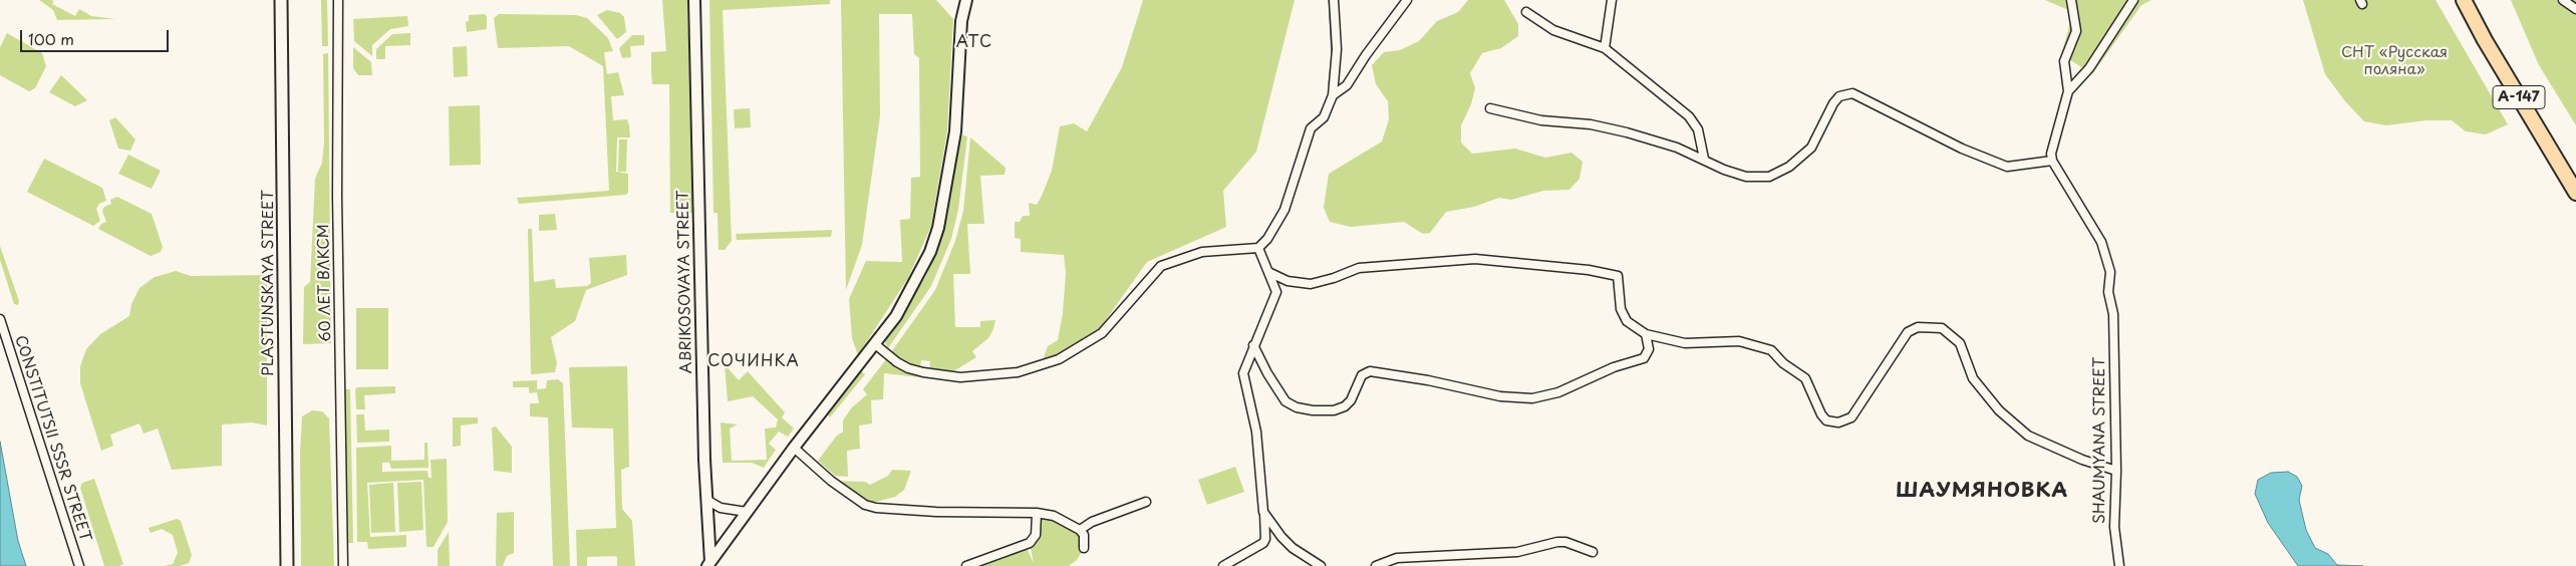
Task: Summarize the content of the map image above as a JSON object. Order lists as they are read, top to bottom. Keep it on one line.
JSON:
{"streets":{"highway":["А-147"],"main road":["PLASTUNSKAYA STREET"],"street":["ABRIKOSOVAYA STREET","60 ЛЕТ ВЛКСМ","CONSTITUTSII SSSR STREET","SHAUMYANA STREET"]},"districts":["АТС","СОЧИНКА","ШАУМЯНОВКА"],"parks":["СНТ «Русская поляна»"],"scale_bar":"100 m"}
